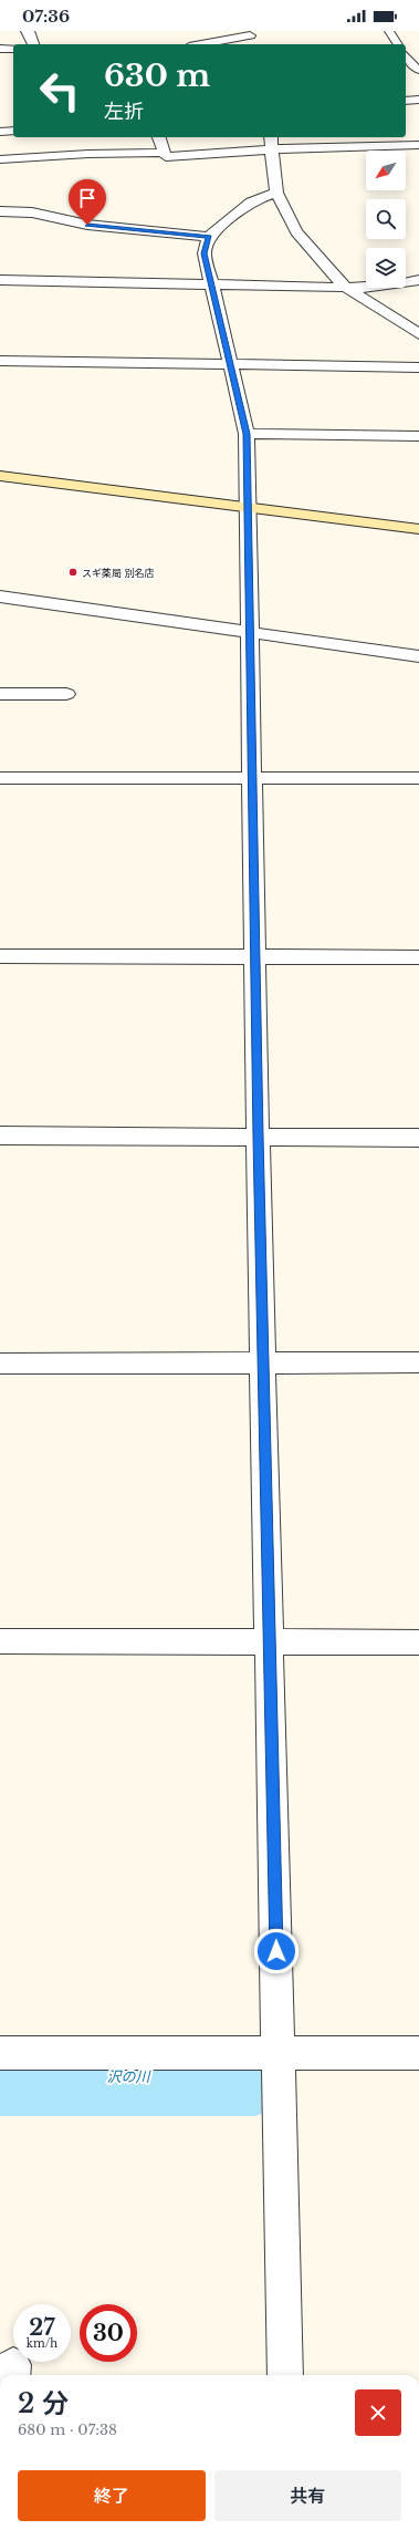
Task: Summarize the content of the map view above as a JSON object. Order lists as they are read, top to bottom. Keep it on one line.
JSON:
{"water":["沢の川"],"places":["スギ薬局 別名店"],"north":"bottom left","page":{"status":"07:36","turn":["630 m","左折"],"speed":"27 km/h","limit":"30","heading":["2 分","680 m · 07:38"],"buttons":["終了","共有"]}}
